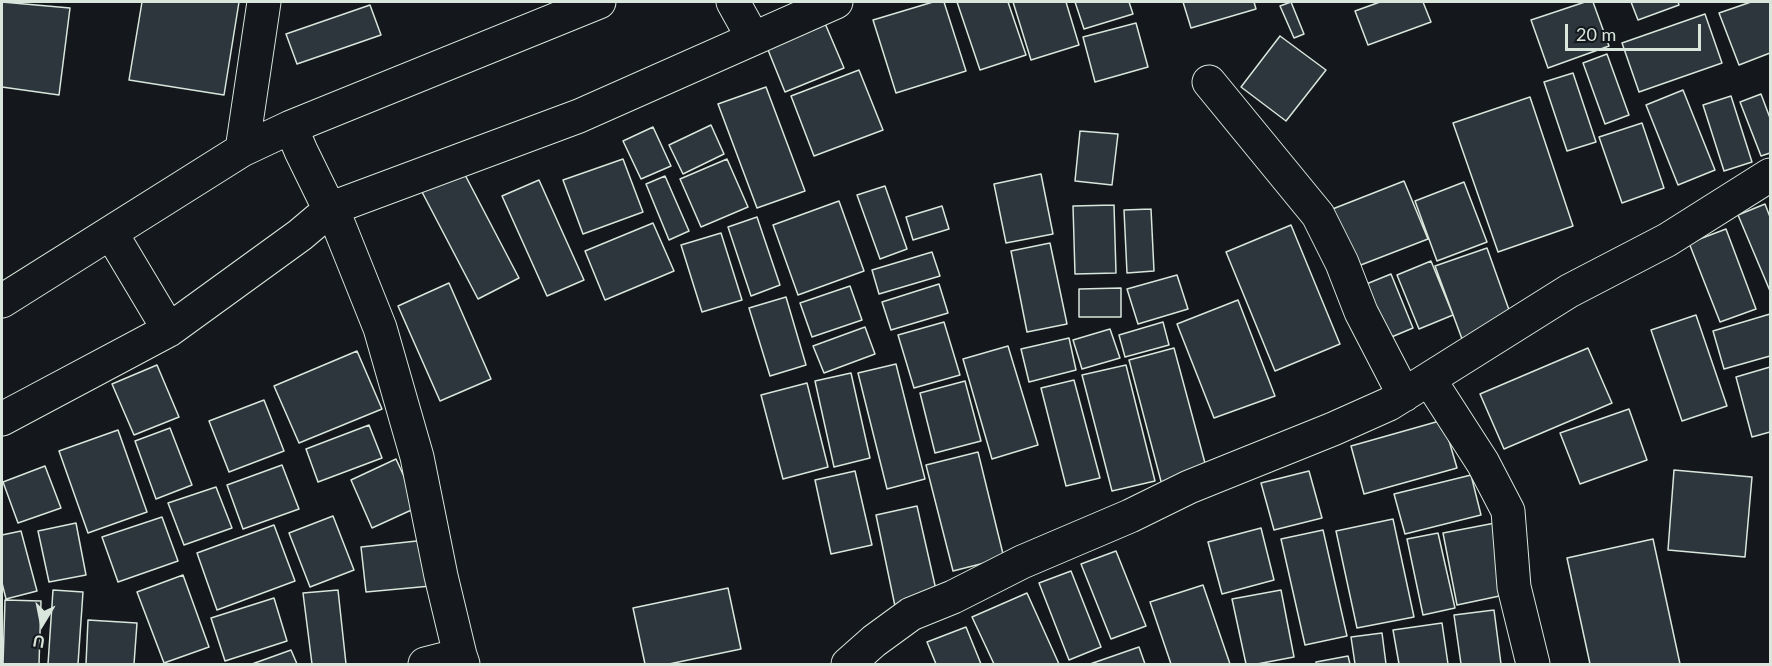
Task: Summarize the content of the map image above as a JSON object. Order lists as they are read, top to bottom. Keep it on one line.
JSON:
{"scale_bar":"20 m","north":"bottom"}
